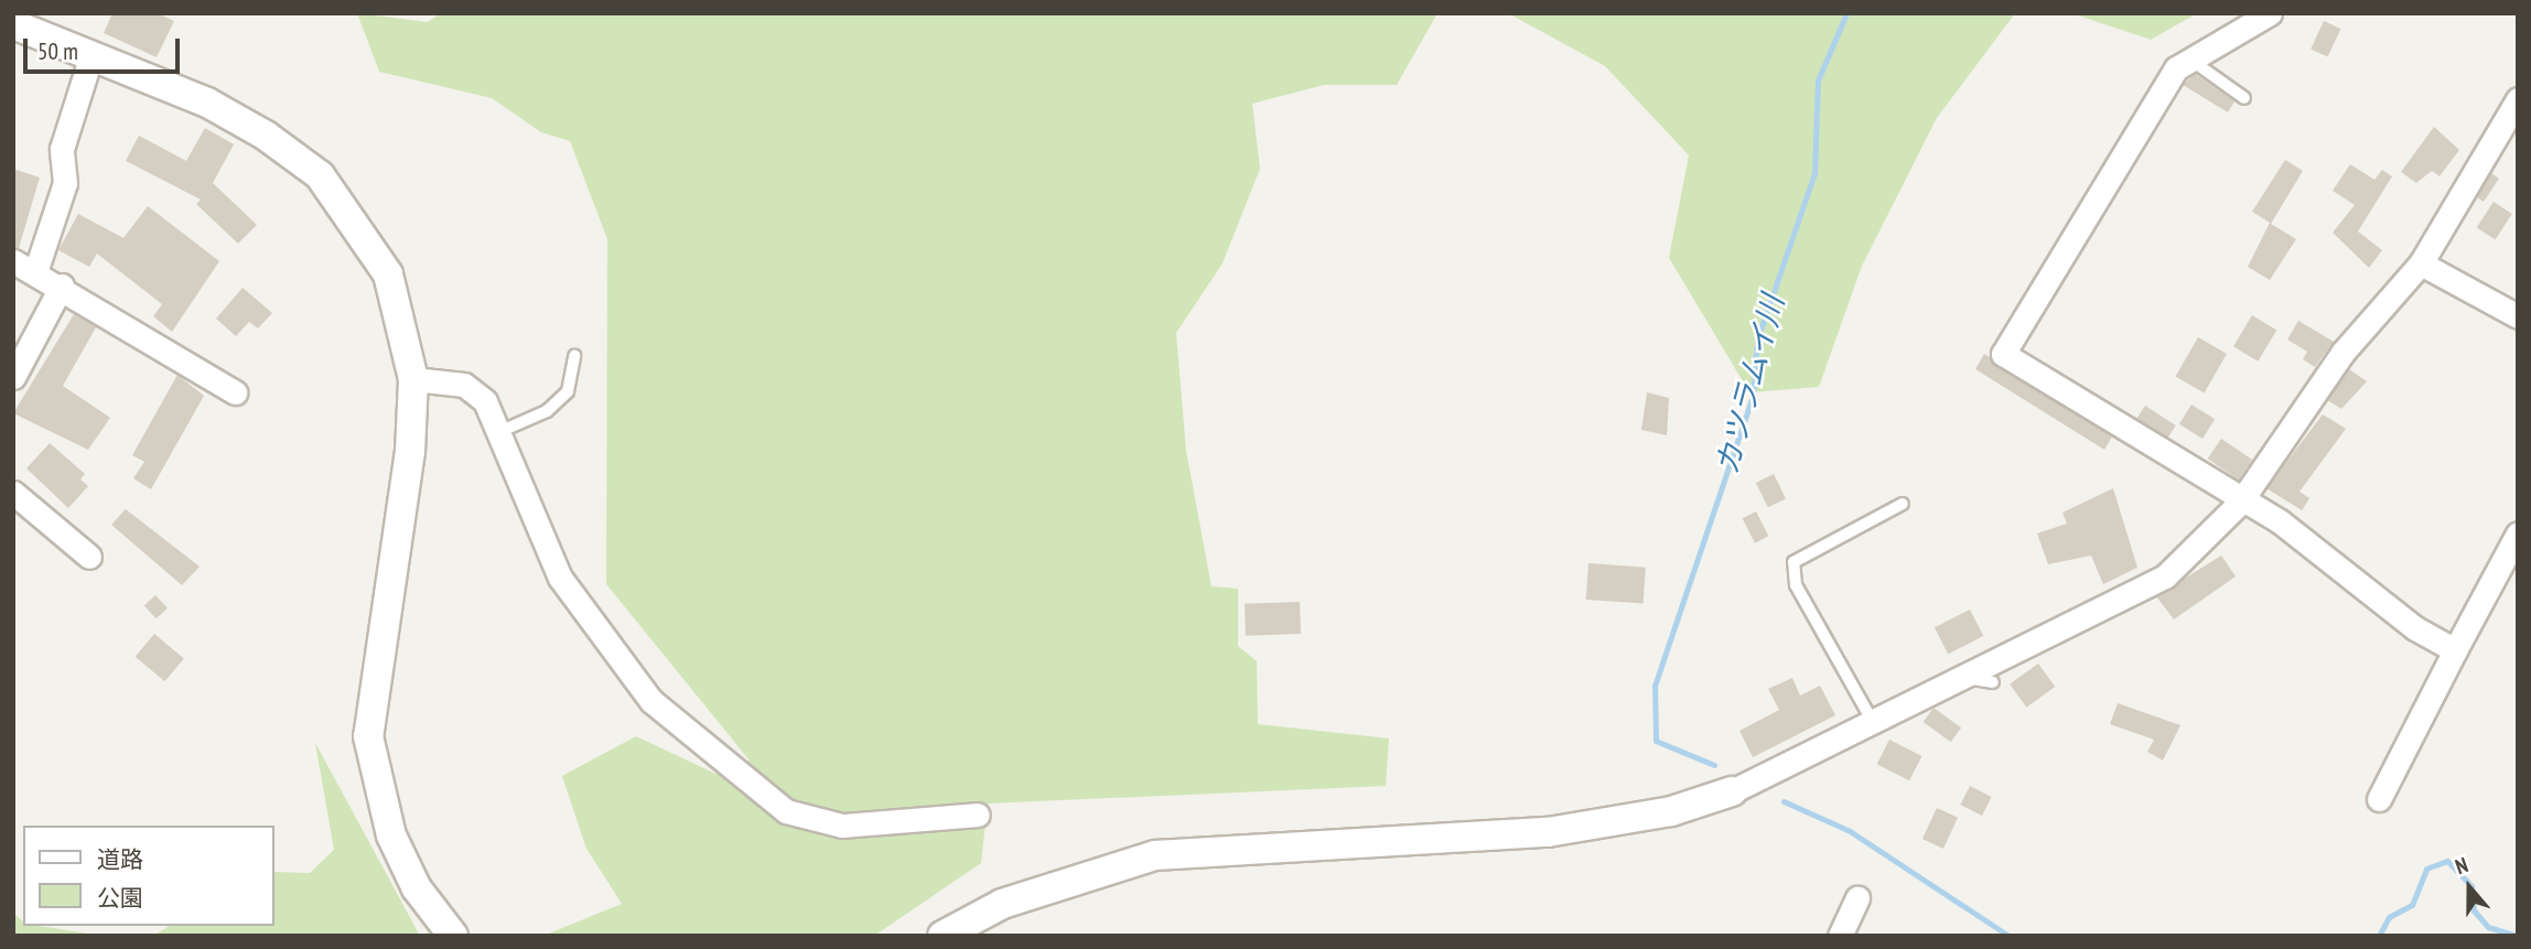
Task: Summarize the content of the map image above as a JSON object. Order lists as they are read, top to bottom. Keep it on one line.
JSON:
{"water":["カツラムイ川"],"legend":["道路","公園"],"scale_bar":"50 m","north":"top"}
